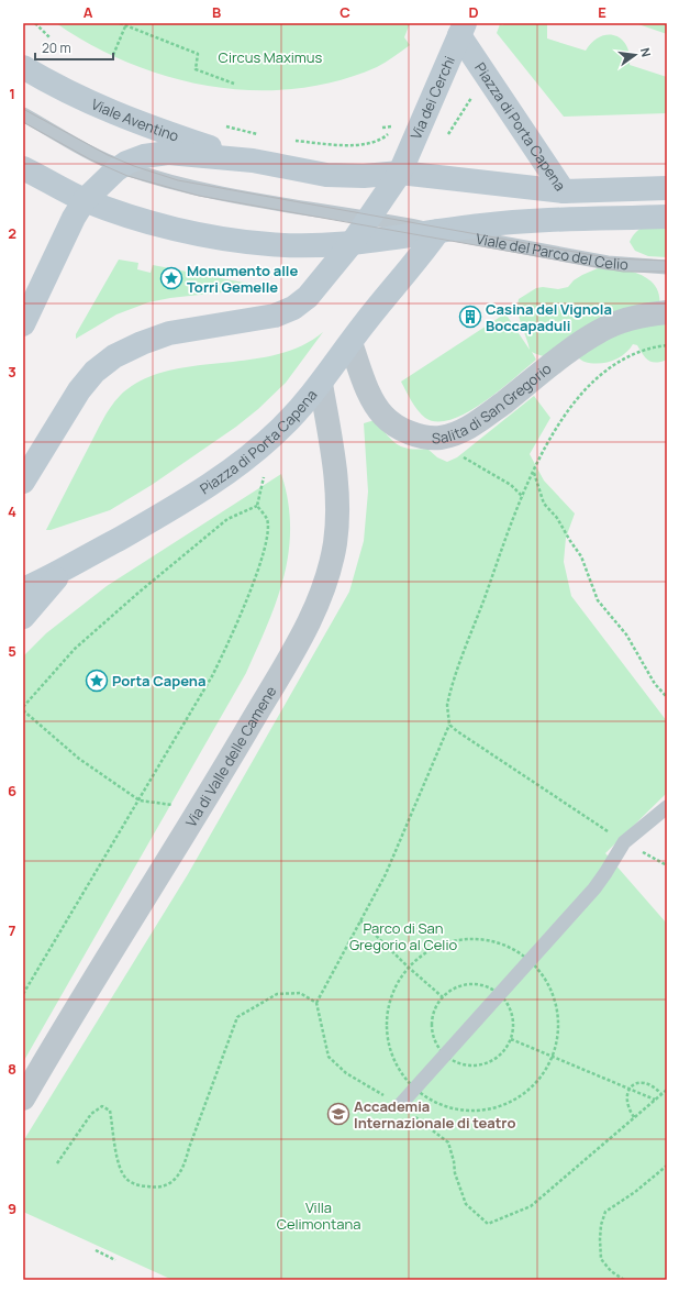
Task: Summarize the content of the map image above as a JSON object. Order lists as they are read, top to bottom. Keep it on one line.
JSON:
{"streets":{"main road":["Via dei Cerchi","Viale Aventino","Piazza di Porta Capena"],"street":["Salita di San Gregorio","Via di Valle delle Camene"],"lane":["Viale del Parco del Celio"]},"crossings":[["Via dei Cerchi","Piazza di Porta Capena"],["Viale Aventino","Piazza di Porta Capena"],["Piazza di Porta Capena","Viale del Parco del Celio"],["Piazza di Porta Capena","Salita di San Gregorio"],["Piazza di Porta Capena","Via di Valle delle Camene"]],"parks":["Circus Maximus","Parco di San Gregorio al Celio","Villa Celimontana"],"places":{"place":["Monumento alle Torri Gemelle","Porta Capena"],"building":["Casina del Vignola Boccapaduli"],"school or university":["Accademia Internazionale di teatro"]},"scale_bar":"20 m","north":"right","grid":{"columns":["A","B","C","D","E"],"rows":["1","2","3","4","5","6","7","8","9"]}}
